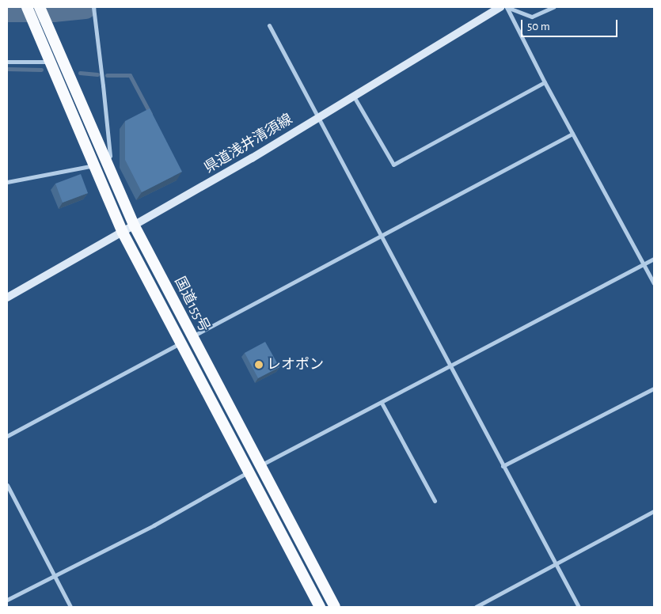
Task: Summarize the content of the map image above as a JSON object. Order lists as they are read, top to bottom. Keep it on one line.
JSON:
{"streets":{"highway":["国道155号"],"main road":["県道浅井清須線"]},"crossings":[["県道浅井清須線","国道155号"]],"places":["レオポン"],"scale_bar":"50 m"}
